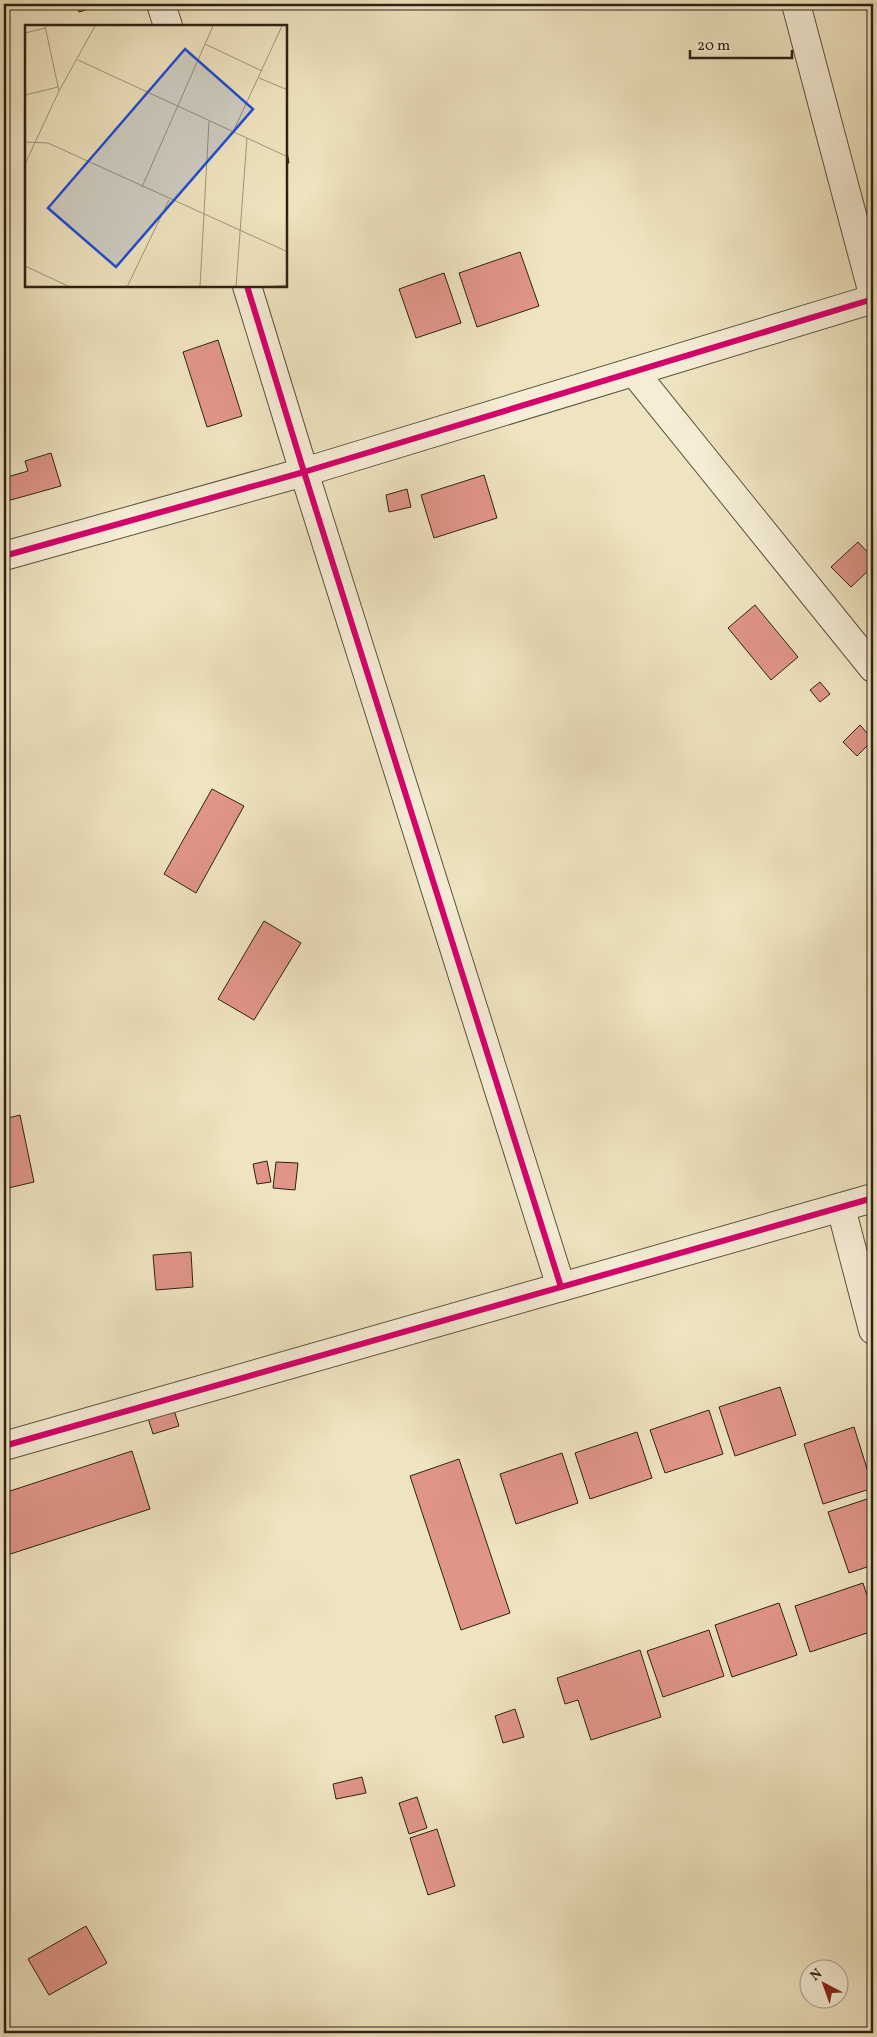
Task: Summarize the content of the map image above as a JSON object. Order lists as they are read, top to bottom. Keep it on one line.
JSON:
{"scale_bar":"20 m","north":"top left"}
